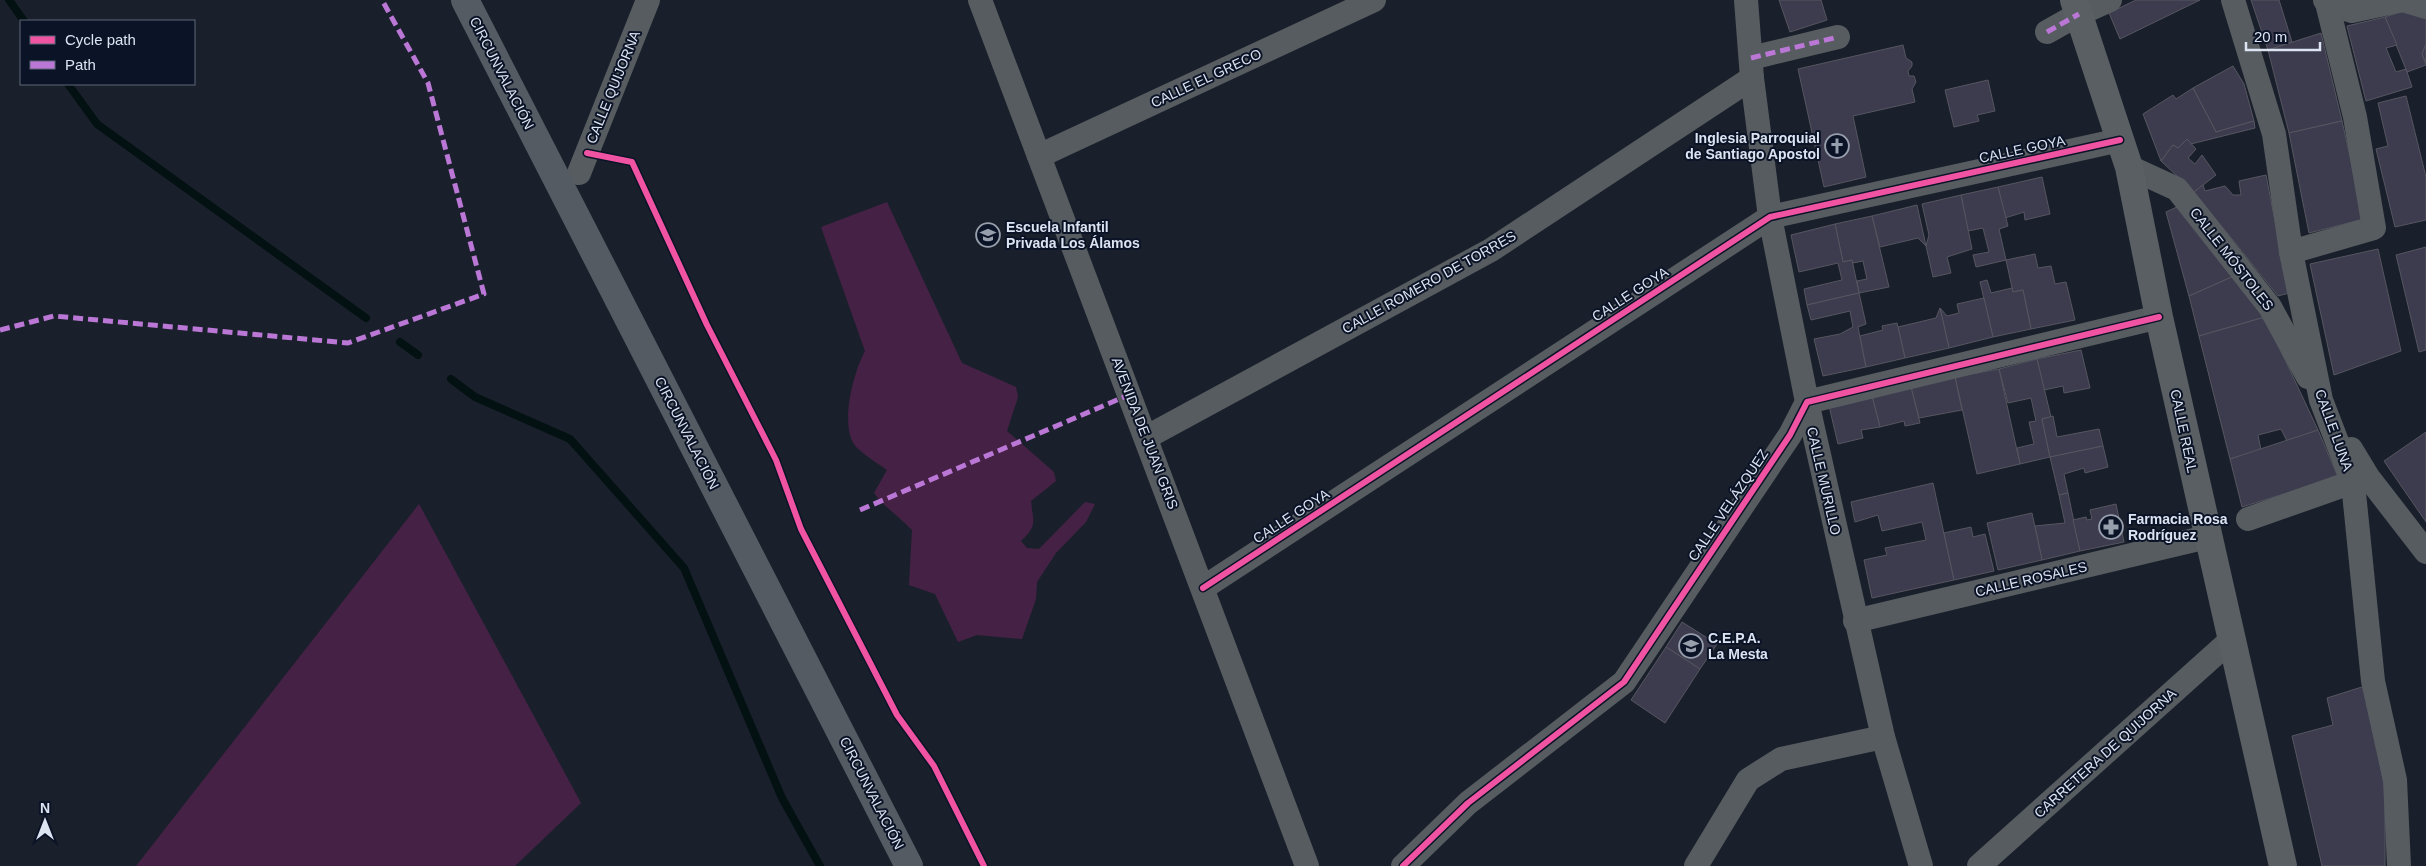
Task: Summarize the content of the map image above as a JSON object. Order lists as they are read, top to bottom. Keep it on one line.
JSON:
{"streets":{"highway":["CIRCUNVALACIÓN"],"street":["CALLE EL GRECO","CALLE QUIJORNA","CALLE GOYA","CALLE MÓSTOLES","CALLE ROMERO DE TORRES","CALLE LUNA","CALLE REAL","AVENIDA DE JUAN GRIS","CALLE MURILLO","CALLE VELÁZQUEZ","CALLE ROSALES","CARRETERA DE QUIJORNA"]},"crossings":[["CALLE EL GRECO","AVENIDA DE JUAN GRIS"],["CALLE GOYA","CALLE REAL"],["CALLE GOYA","AVENIDA DE JUAN GRIS"],["CALLE GOYA","CALLE MURILLO"],["CALLE MÓSTOLES","CALLE LUNA"],["CALLE MÓSTOLES","CALLE REAL"],["CALLE ROMERO DE TORRES","AVENIDA DE JUAN GRIS"],["CALLE ROMERO DE TORRES","CALLE MURILLO"],["CALLE REAL","CALLE ROSALES"],["CALLE REAL","CARRETERA DE QUIJORNA"],["CALLE MURILLO","CALLE VELÁZQUEZ"],["CALLE MURILLO","CALLE ROSALES"]],"places":{"church":["Inglesia Parroquial de Santiago Apostol"],"school or university":["Escuela Infantil Privada Los Álamos","C.E.P.A. La Mesta"],"pharmacy":["Farmacia Rosa Rodríguez"]},"legend":["Cycle path","Path"],"scale_bar":"20 m","north":"top"}
